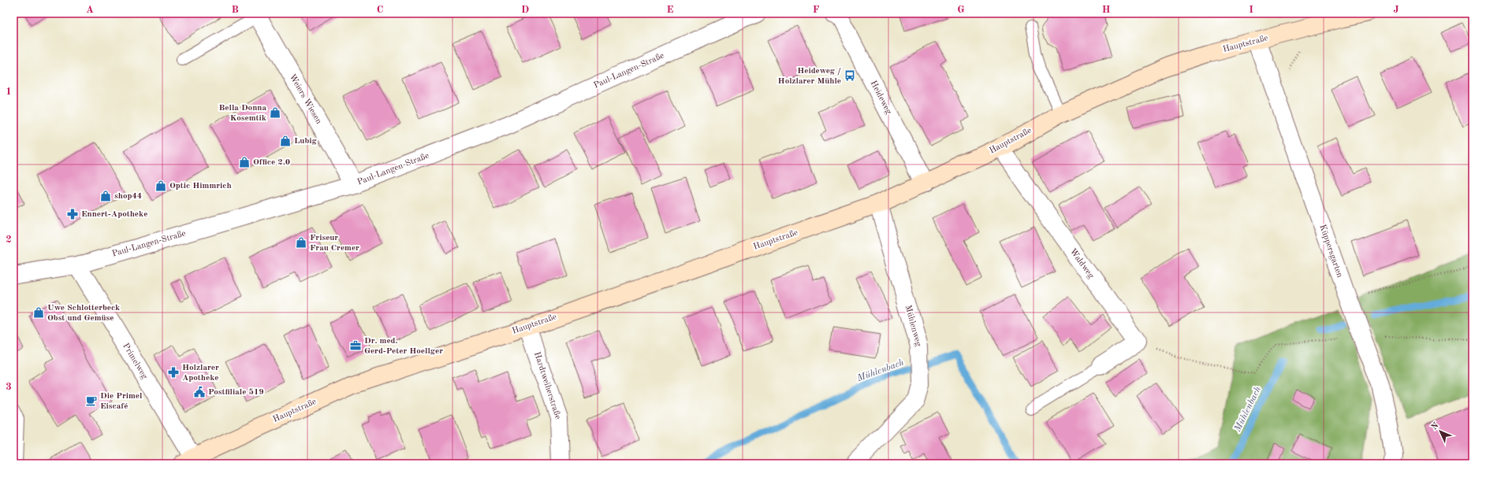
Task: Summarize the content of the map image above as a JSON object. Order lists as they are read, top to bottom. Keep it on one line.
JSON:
{"streets":{"main road":["Hauptstraße"],"street":["Paul-Langen-Straße","Heideweg","Weiers Wiesen","Küppersgarten","Waldweg","Mühlenweg","Primelweg","Hardtweiherstraße"]},"crossings":[["Hauptstraße","Heideweg"],["Hauptstraße","Küppersgarten"],["Hauptstraße","Waldweg"],["Hauptstraße","Mühlenweg"],["Hauptstraße","Primelweg"],["Hauptstraße","Hardtweiherstraße"],["Paul-Langen-Straße","Weiers Wiesen"],["Paul-Langen-Straße","Primelweg"]],"water":["Mühlenbach"],"places":{"bus stop":["Heideweg / Holzlarer Mühle"],"shop":["Bella Donna Kosemtik","Lubig","Office 2.0","Optic Himmrich","shop44","Friseur Frau Cremer","Uwe Schlotterbeck Obst und Gemüse"],"pharmacy":["Ennert-Apotheke","Holzlarer Apotheke"],"office":["Dr. med. Gerd-Peter Hoellger"],"public building":["Postfiliale 519"],"cafe":["Die Primel Eiscafé"]},"north":"top left","grid":{"columns":["A","B","C","D","E","F","G","H","I","J"],"rows":["1","2","3"]}}
